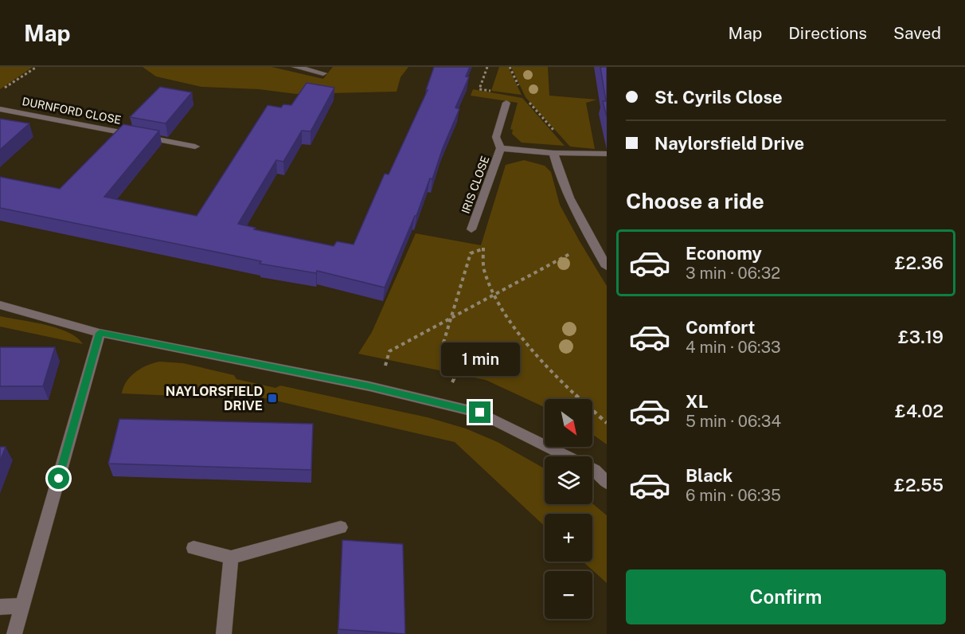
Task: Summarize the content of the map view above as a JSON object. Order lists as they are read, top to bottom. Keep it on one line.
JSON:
{"streets":{"street":["DURNFORD CLOSE","IRIS CLOSE"]},"places":{"transit":["NAYLORSFIELD DRIVE"]},"north":"bottom right","page":{"header":"Map","nav":["Map","Directions","Saved"],"banner":["St. Cyrils Close","Naylorsfield Drive"],"heading":"Choose a ride","list":[{"name":"Economy","note":"3 min · 06:32","value":"£2.36"},{"name":"Comfort","note":"4 min · 06:33","value":"£3.19"},{"name":"XL","note":"5 min · 06:34","value":"£4.02"},{"name":"Black","note":"6 min · 06:35","value":"£2.55"}],"bubble":"1 min","map_buttons":["+","−"],"buttons":"Confirm"}}
